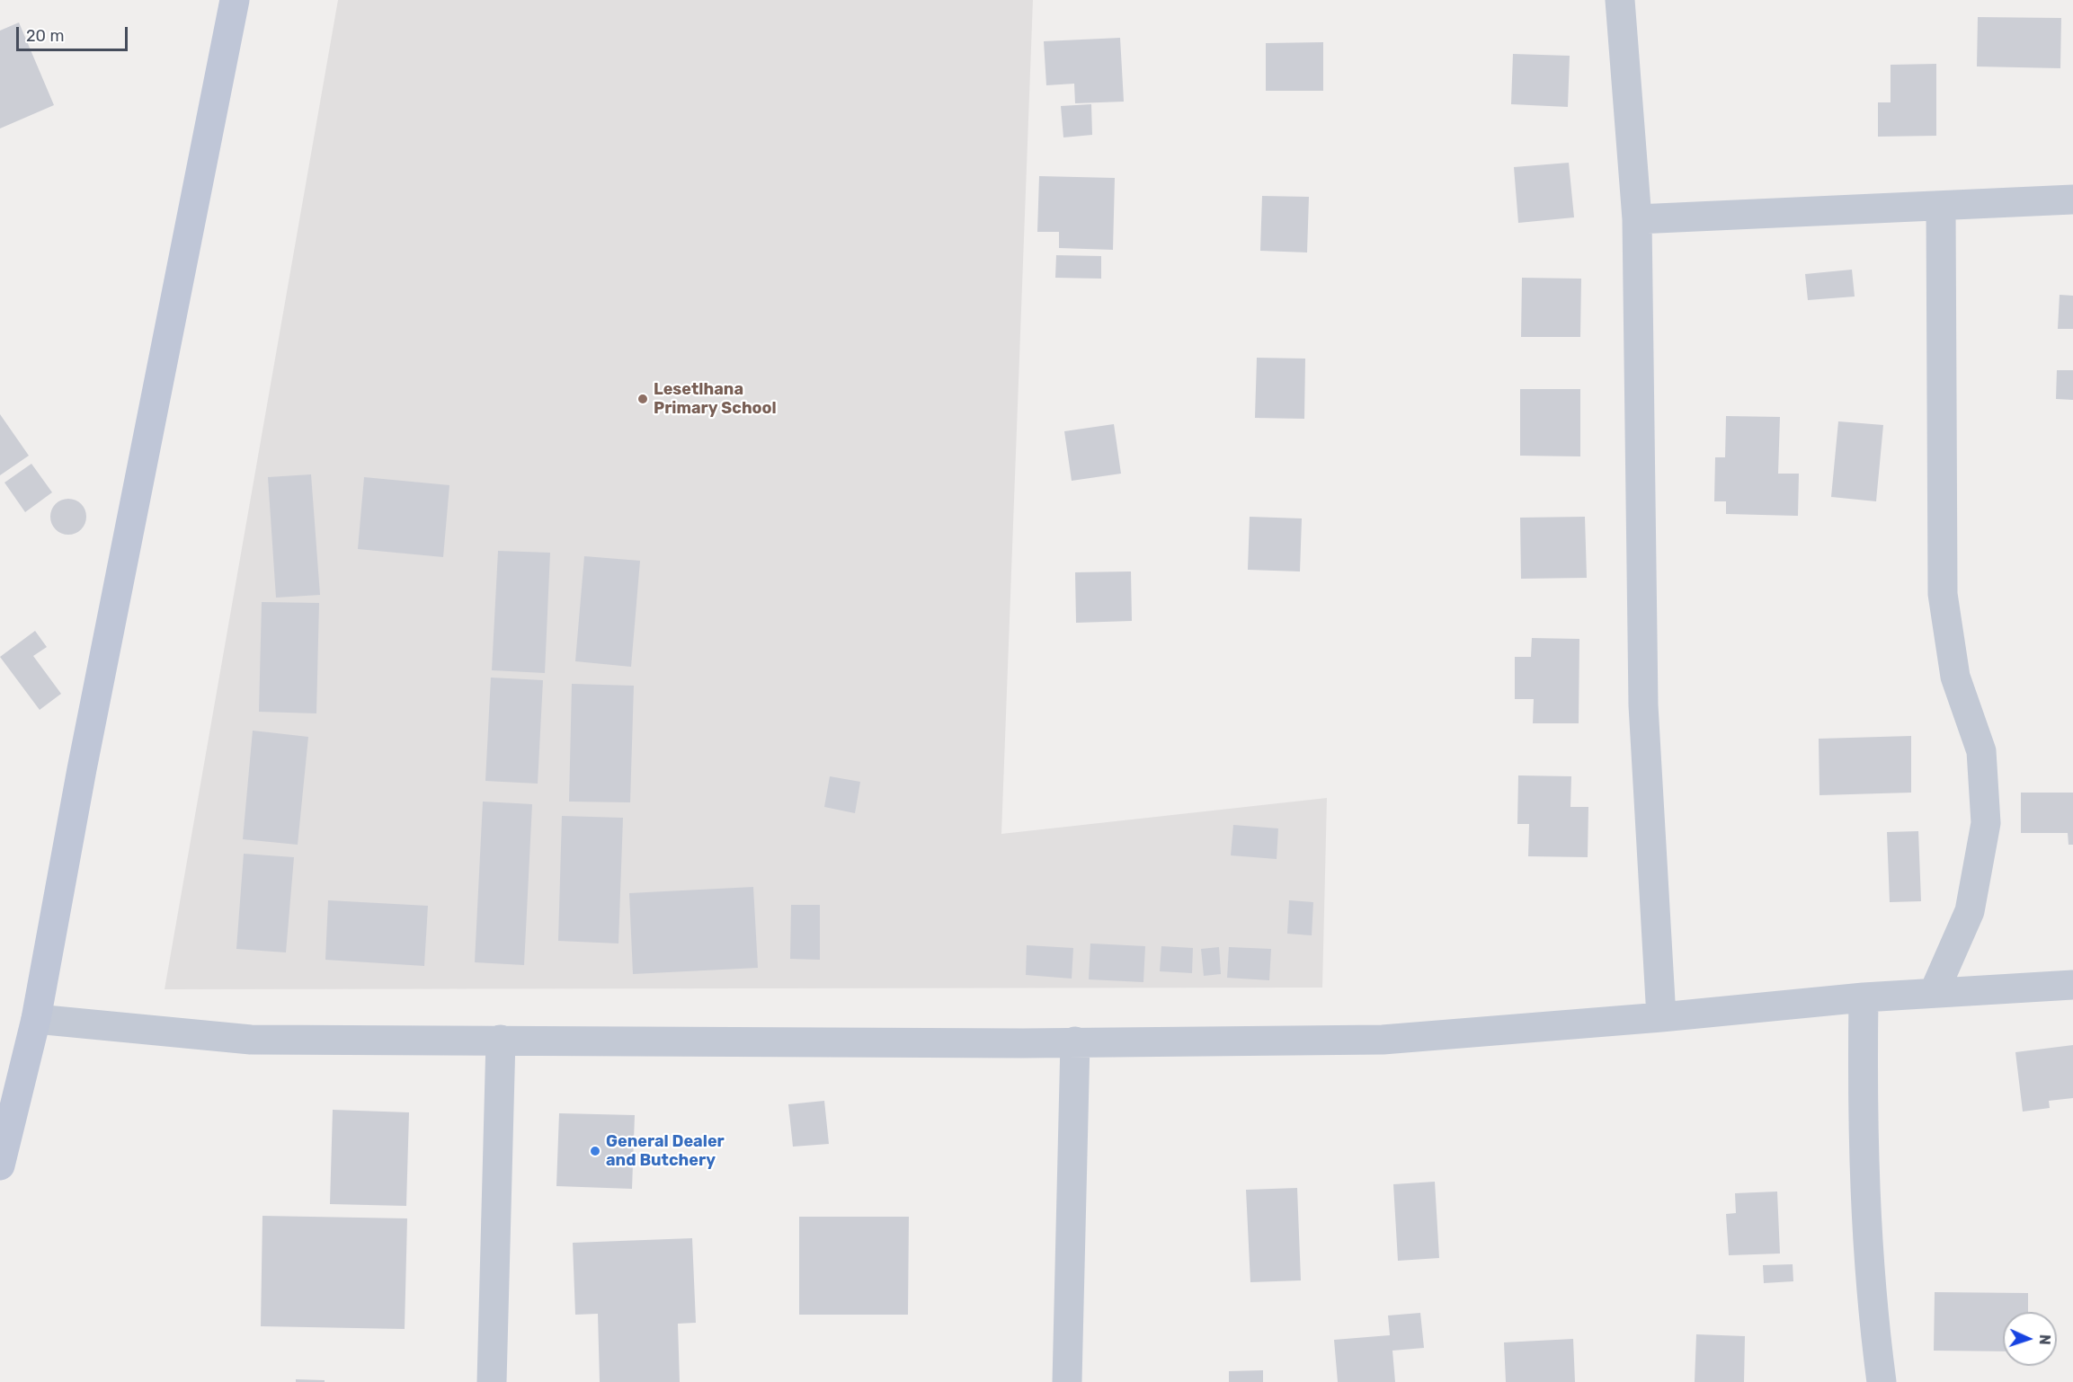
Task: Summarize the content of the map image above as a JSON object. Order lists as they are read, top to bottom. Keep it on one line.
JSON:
{"places":["Lesetlhana Primary School","General Dealer and Butchery"],"scale_bar":"20 m","north":"right"}
